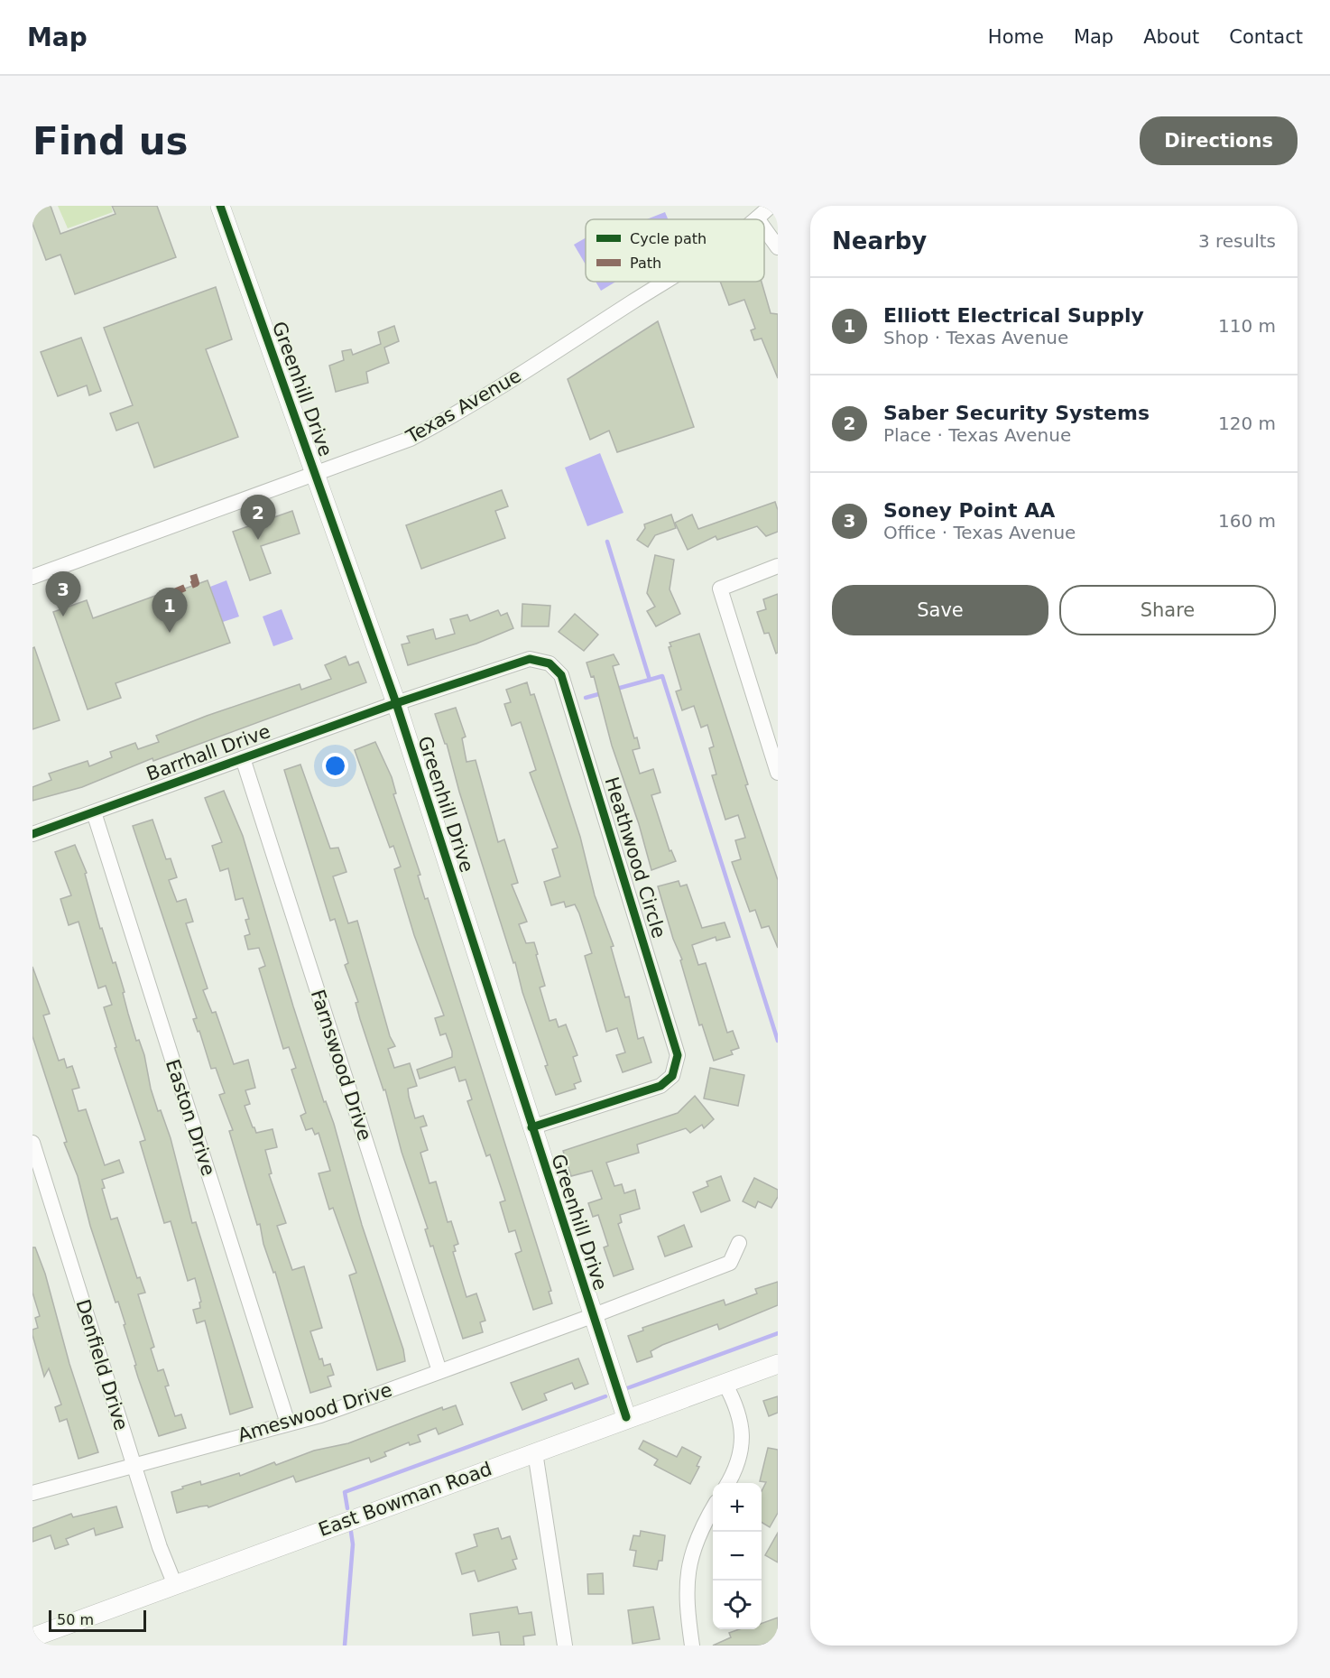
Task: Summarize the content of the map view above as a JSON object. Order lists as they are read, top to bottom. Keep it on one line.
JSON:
{"streets":{"street":["Greenhill Drive","Texas Avenue","Barrhall Drive","Heathwood Circle","Farnswood Drive","Easton Drive","Denfield Drive","Ameswood Drive","East Bowman Road"]},"crossings":[["Greenhill Drive","Texas Avenue"],["Greenhill Drive","Barrhall Drive"],["Greenhill Drive","Heathwood Circle"],["Greenhill Drive","Ameswood Drive"],["Greenhill Drive","East Bowman Road"],["Barrhall Drive","Heathwood Circle"],["Barrhall Drive","Farnswood Drive"],["Barrhall Drive","Easton Drive"],["Farnswood Drive","Ameswood Drive"],["Easton Drive","Ameswood Drive"],["Denfield Drive","Ameswood Drive"],["Denfield Drive","East Bowman Road"]],"legend":["Cycle path","Path"],"scale_bar":"50 m","page":{"header":"Map","nav":["Home","Map","About","Contact"],"buttons":["Directions",["Save","Share"]],"title":"Find us","heading":["Nearby","3 results"],"list":[{"mark":"1","name":"Elliott Electrical Supply","note":"Shop · Texas Avenue","value":"110 m"},{"mark":"2","name":"Saber Security Systems","note":"Place · Texas Avenue","value":"120 m"},{"mark":"3","name":"Soney Point AA","note":"Office · Texas Avenue","value":"160 m"}],"pins":["2","3","1"],"map_buttons":["+","−"],"scale":"50 m"}}
